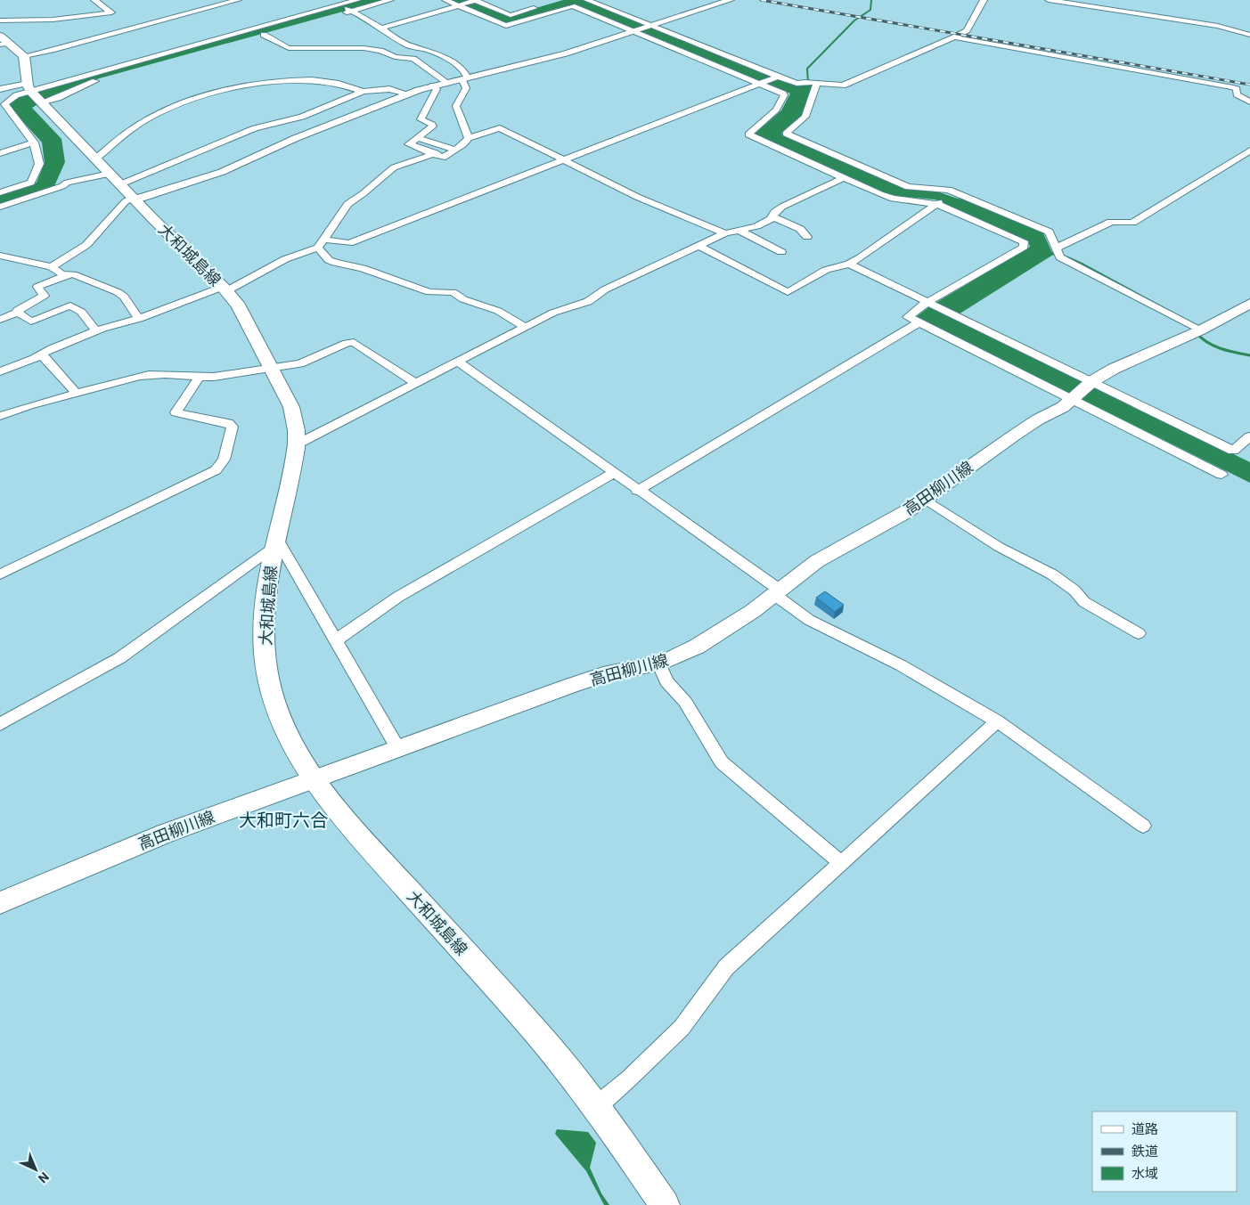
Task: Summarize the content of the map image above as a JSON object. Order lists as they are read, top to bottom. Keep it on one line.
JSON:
{"streets":{"main road":["大和城島線","高田柳川線"]},"crossings":[["大和城島線","高田柳川線"]],"districts":["大和町六合"],"legend":["道路","鉄道","水域"],"north":"bottom right"}
